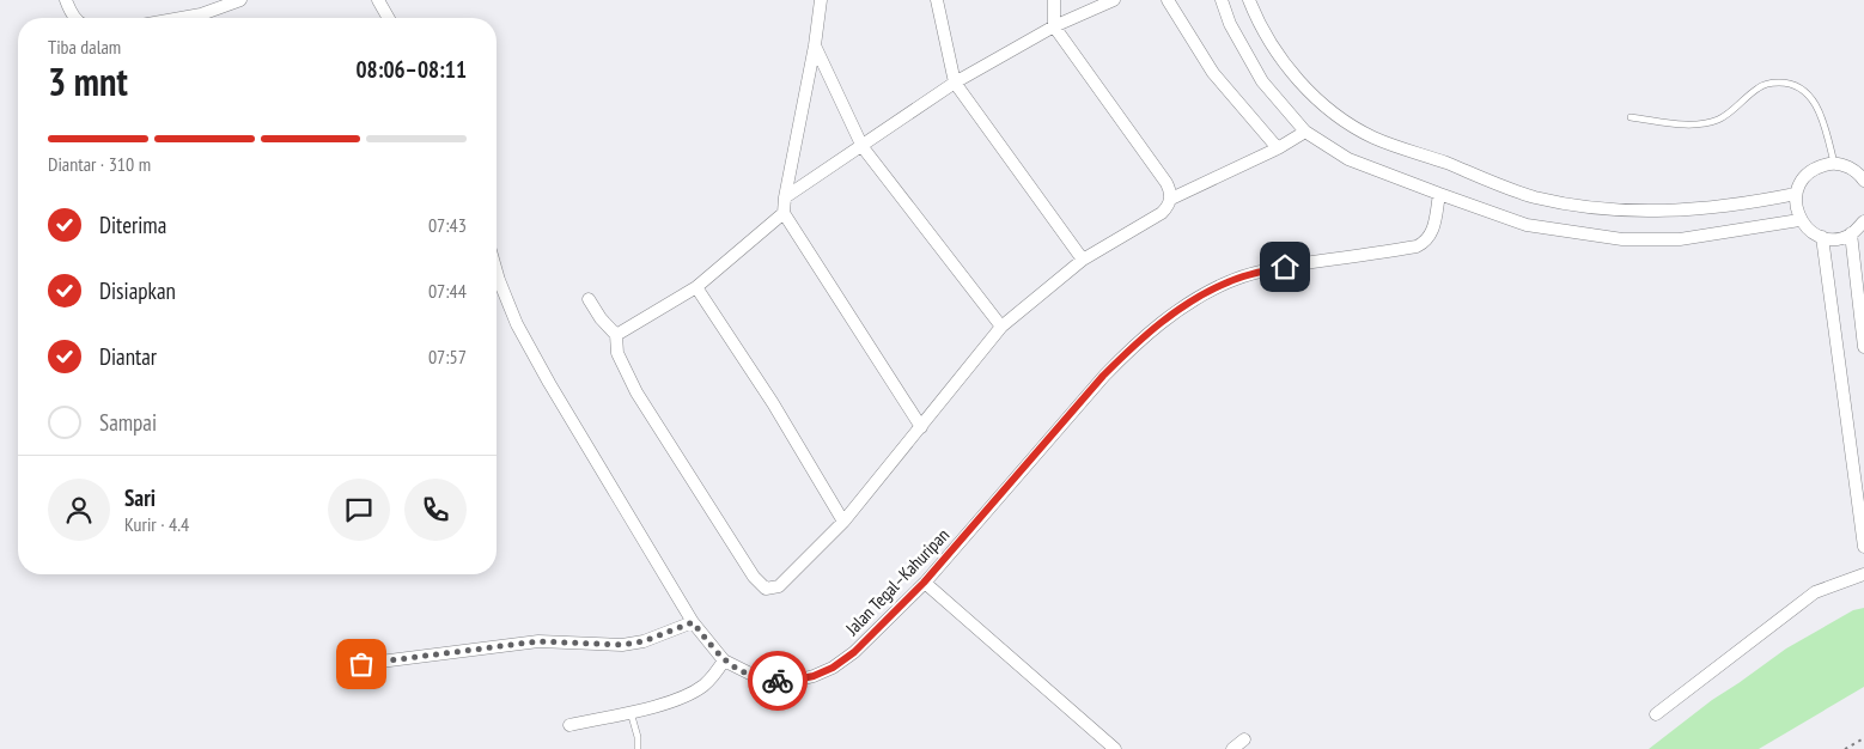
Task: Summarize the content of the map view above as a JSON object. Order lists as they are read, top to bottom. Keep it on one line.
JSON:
{"streets":{"street":["Jalan Tegal–Kahuripan"]},"page":{"heading":["3 mnt","Tiba dalam","08:06–08:11"],"panel":["Sari","Kurir · 4.4"],"bar":"Diantar · 310 m","list":[["Diterima","07:43"],["Disiapkan","07:44"],["Diantar","07:57"],"Sampai"]}}
